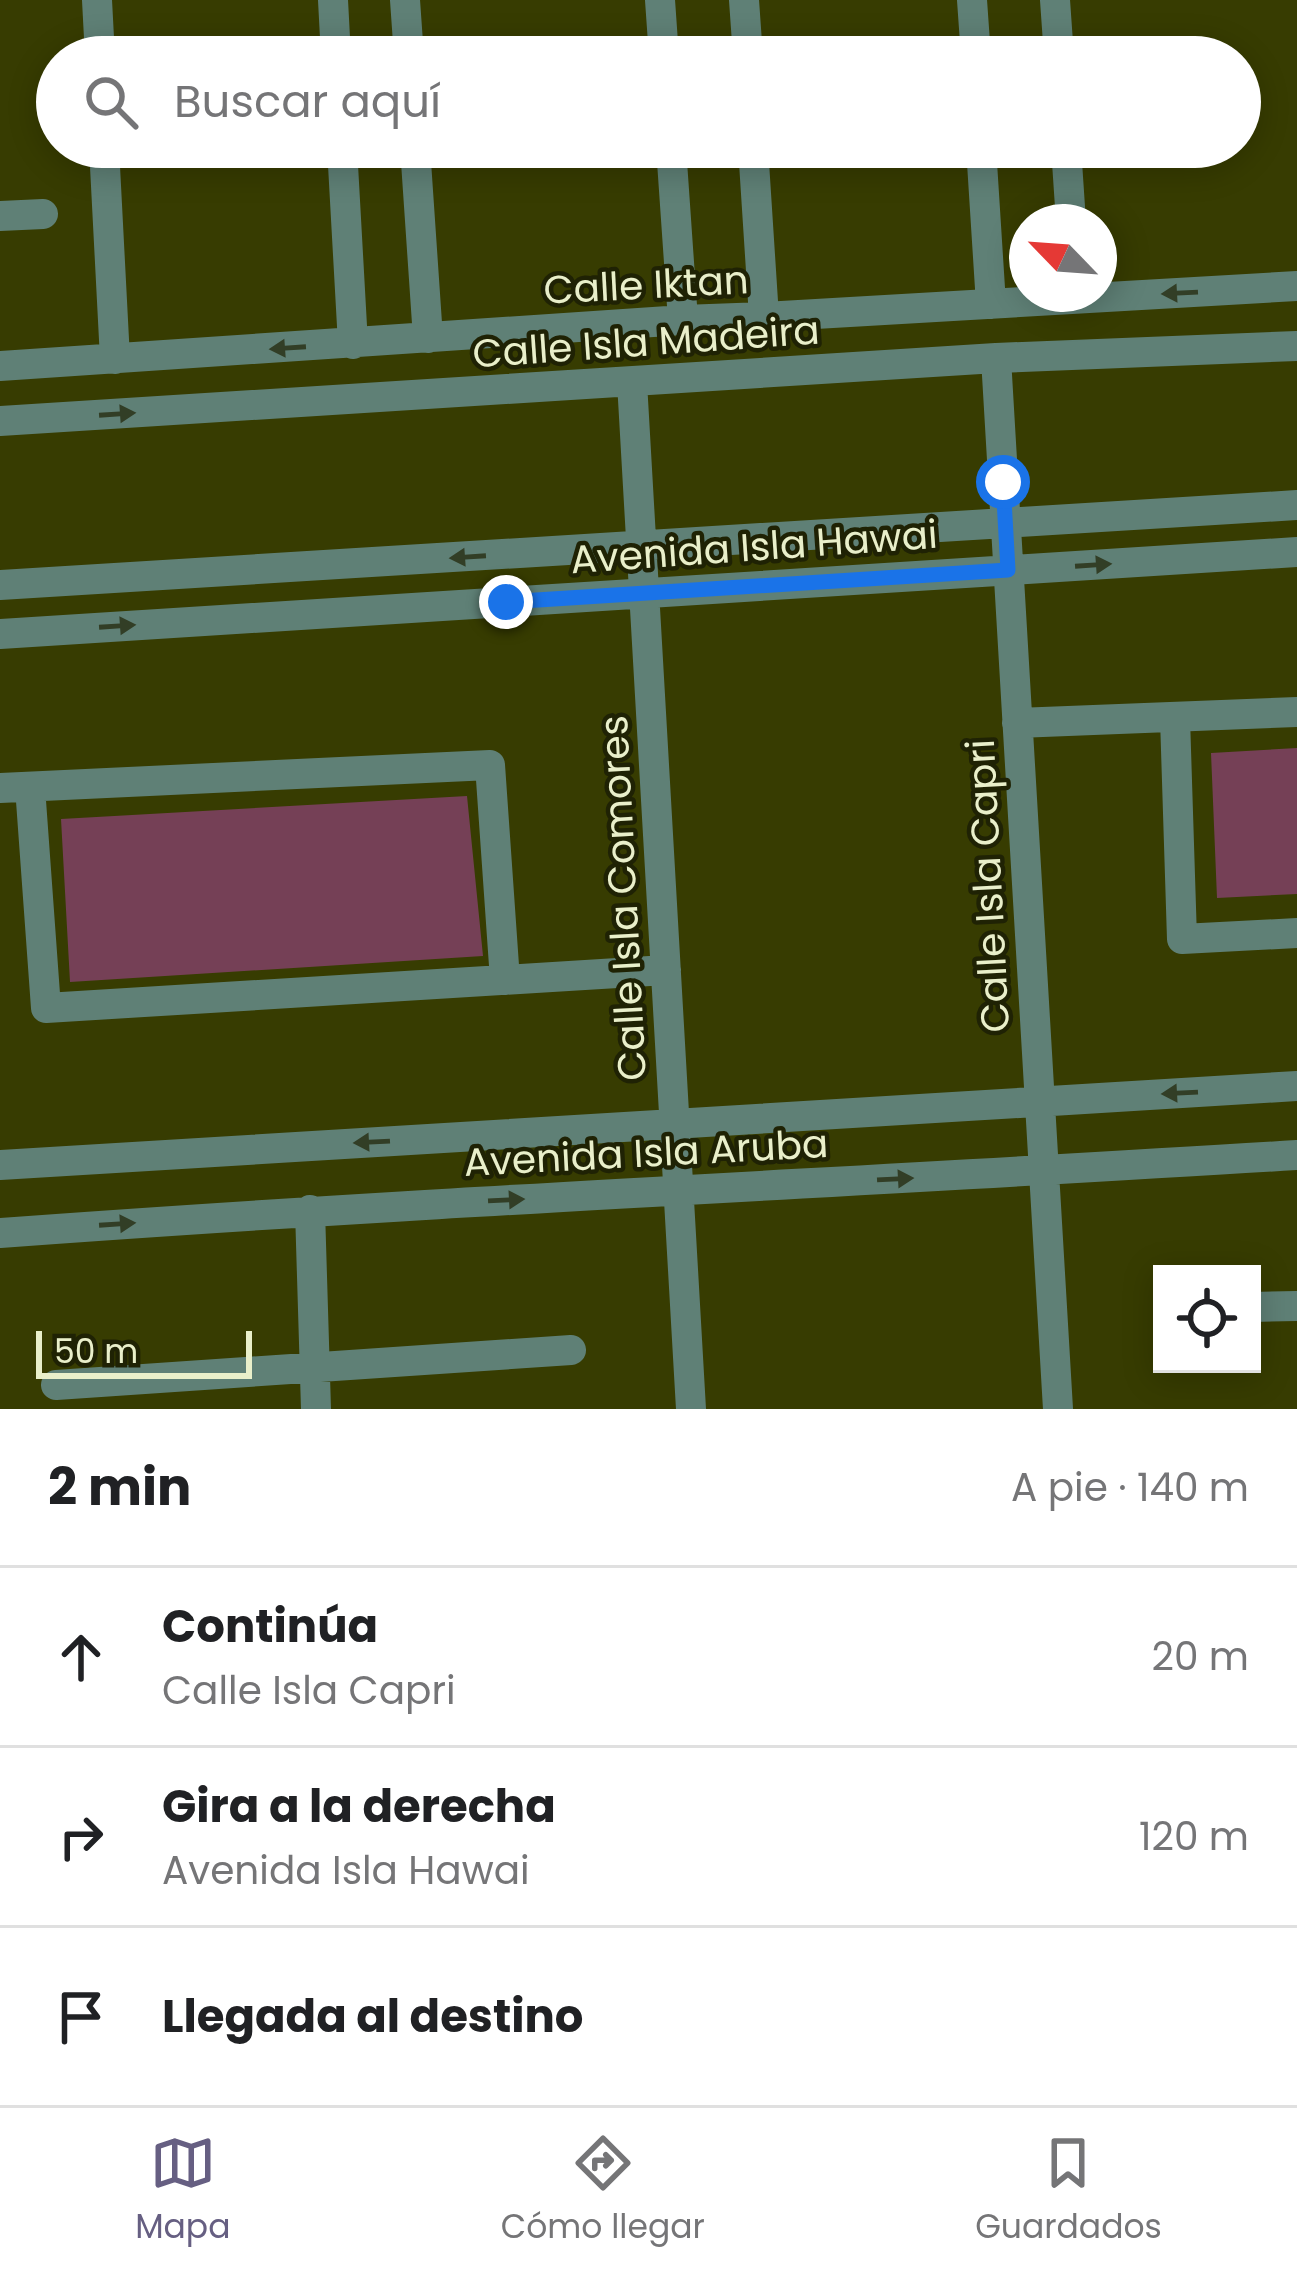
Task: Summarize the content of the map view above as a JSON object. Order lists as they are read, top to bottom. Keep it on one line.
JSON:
{"streets":{"street":["Calle Iktan","Calle Isla Madeira","Avenida Isla Hawai","Calle Isla Capri","Calle Isla Comores","Avenida Isla Aruba"]},"crossings":[["Calle Isla Madeira","Calle Isla Capri"],["Calle Isla Madeira","Calle Isla Comores"],["Avenida Isla Hawai","Calle Isla Capri"],["Avenida Isla Hawai","Calle Isla Comores"],["Calle Isla Capri","Avenida Isla Aruba"],["Calle Isla Comores","Avenida Isla Aruba"]],"one_way":["Calle Iktan","Calle Isla Madeira"],"scale_bar":"50 m","north":"top left","page":{"search":"Buscar aquí","scale":"50 m","heading":["2 min","A pie · 140 m"],"list":[["Continúa","Calle Isla Capri","20 m"],["Gira a la derecha","Avenida Isla Hawai","120 m"],"Llegada al destino"],"nav":["Mapa","Cómo llegar","Guardados"]}}
